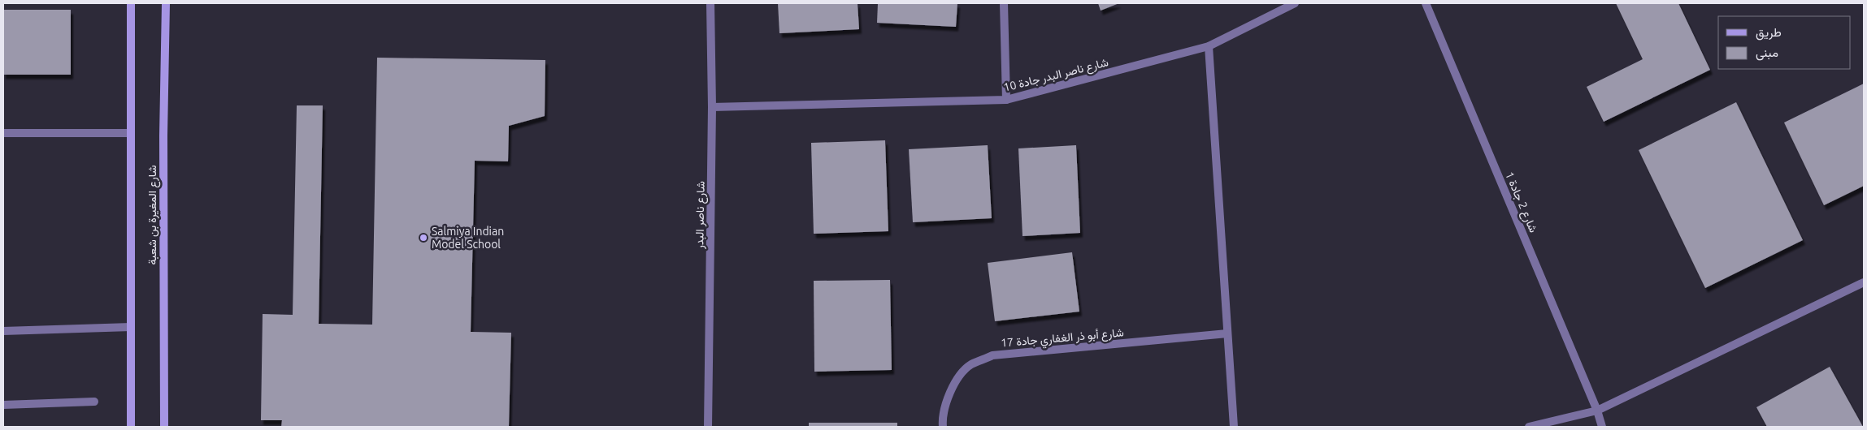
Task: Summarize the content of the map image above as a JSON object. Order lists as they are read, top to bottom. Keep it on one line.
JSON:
{"streets":{"main road":["شارع المغيرة بن شعبة"],"street":["شارع ناصر البدر جادة 10","شارع 2 جادة 1","شارع ناصر البدر","شارع أبو ذر الغفاري جادة 17"]},"crossings":[["شارع ناصر البدر جادة 10","شارع ناصر البدر"]],"places":["Salmiya Indian Model School"],"legend":["طريق","مبنى"]}
